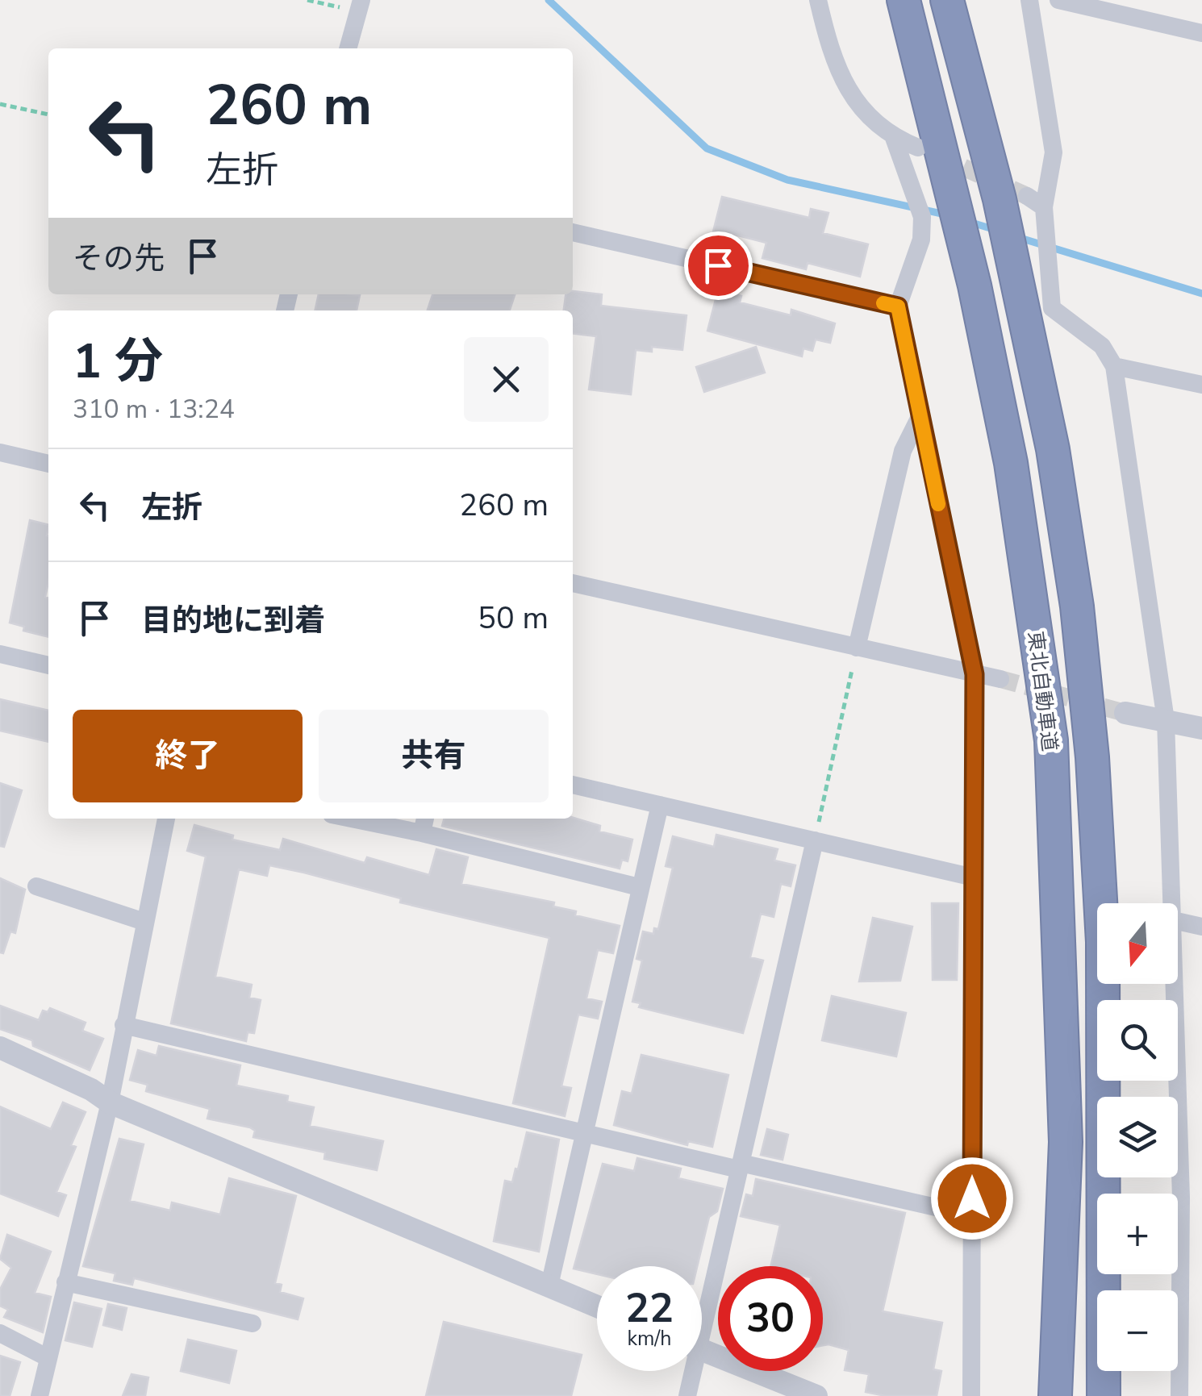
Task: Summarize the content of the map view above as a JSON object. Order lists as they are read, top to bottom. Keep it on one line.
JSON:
{"streets":{"highway":["東北自動車道"]},"north":"bottom","page":{"turn":["260 m","左折"],"then":"その先","heading":["1 分","310 m · 13:24"],"list":[{"name":"左折","value":"260 m"},{"name":"目的地に到着","value":"50 m"}],"buttons":["終了","共有"],"map_buttons":["+","−"],"speed":"22 km/h","limit":"30"}}
